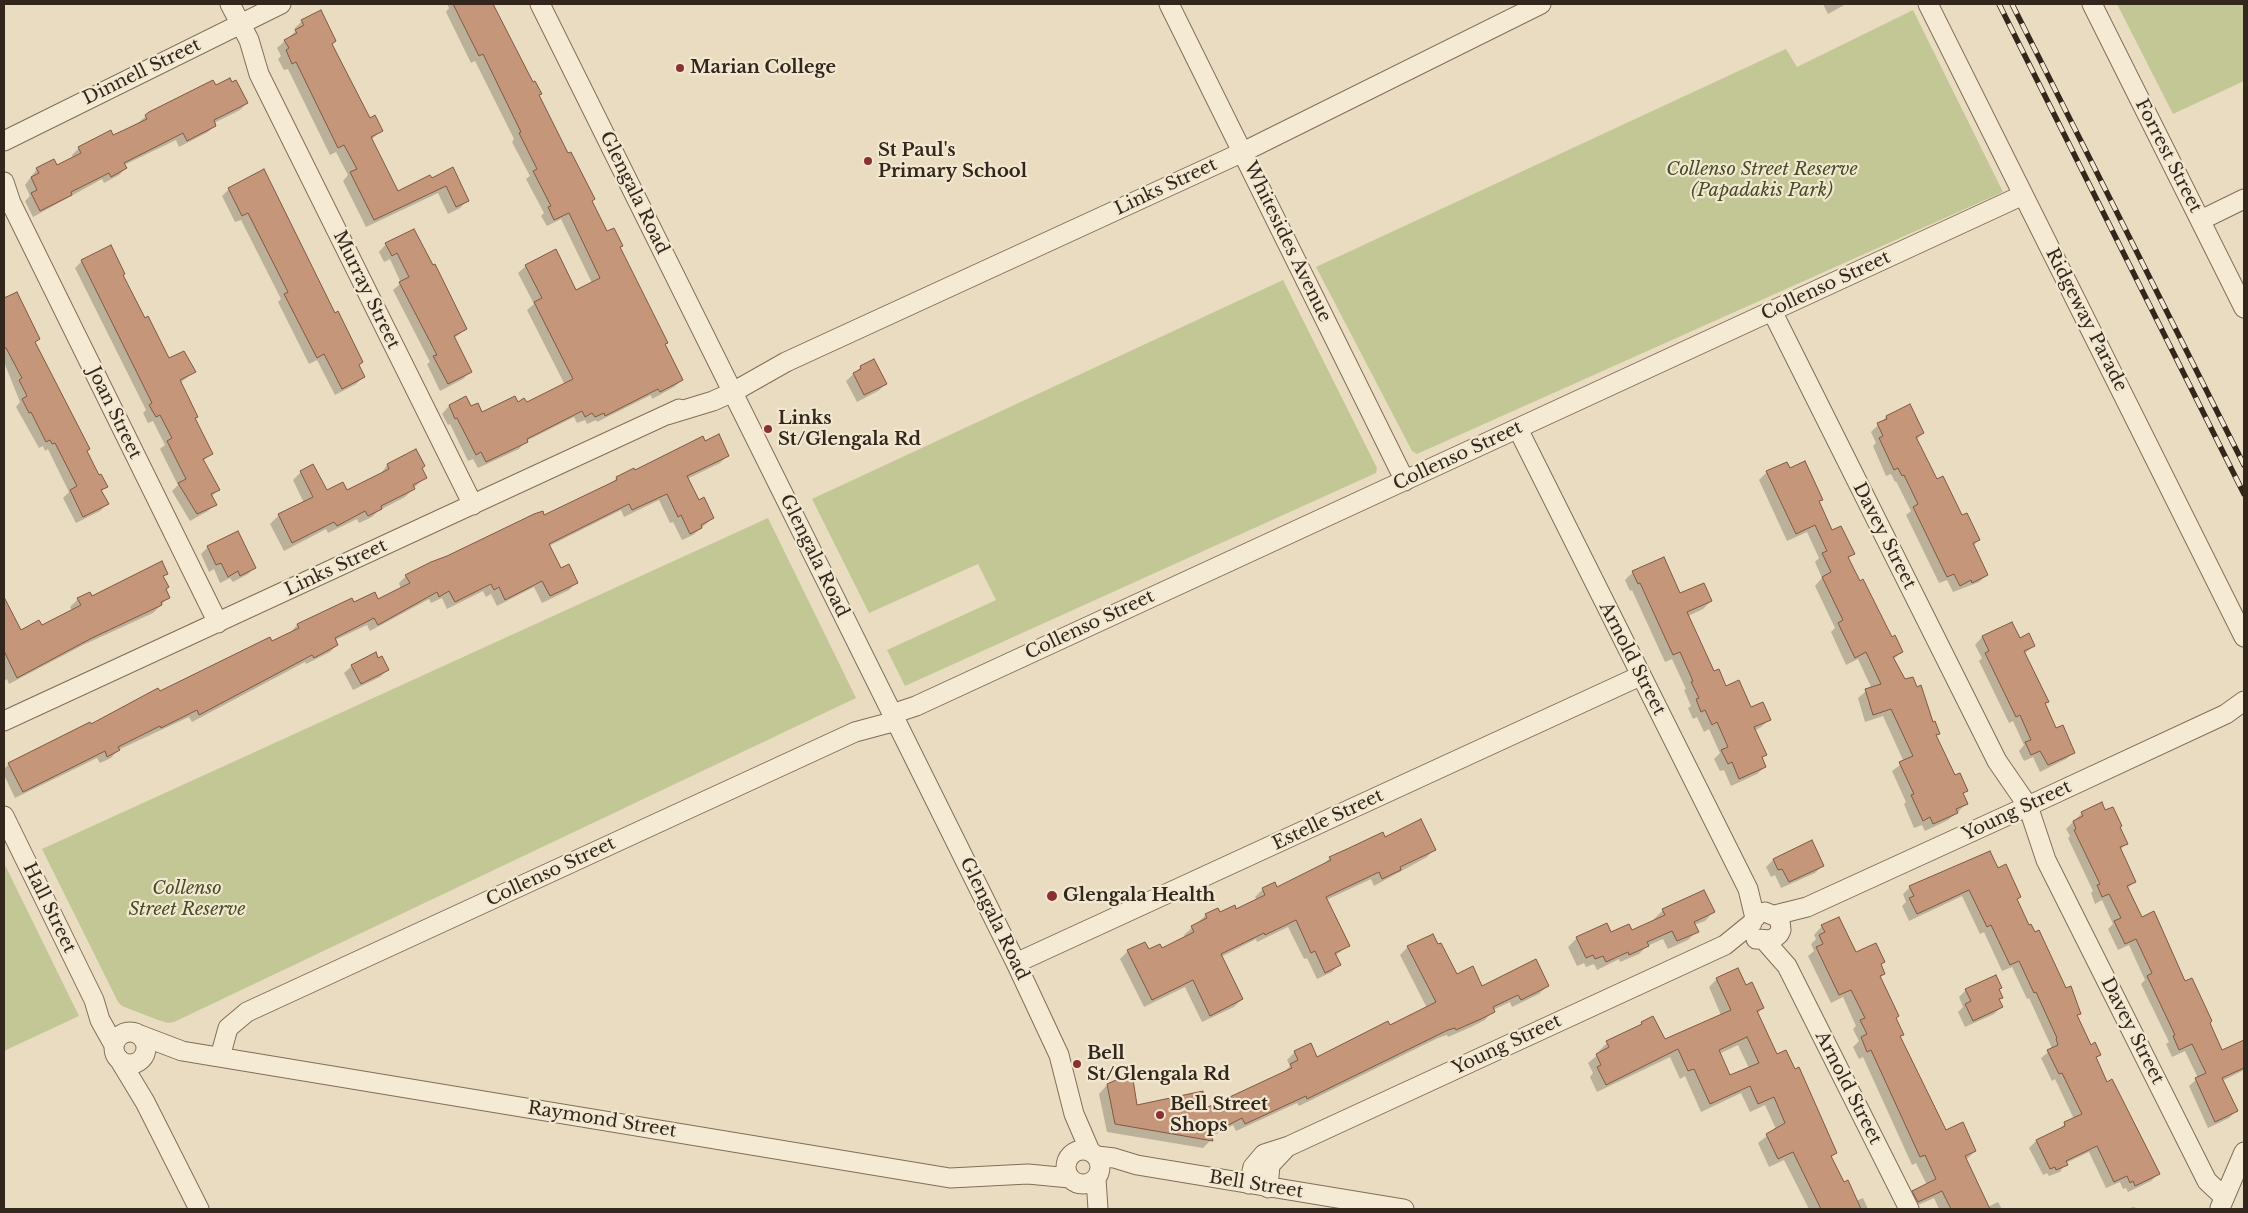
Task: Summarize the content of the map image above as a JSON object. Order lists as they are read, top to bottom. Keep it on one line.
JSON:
{"streets":{"street":["Dinnell Street","Forrest Street","Links Street","Glengala Road","Whitesides Avenue","Collenso Street","Murray Street","Ridgeway Parade","Joan Street","Davey Street","Arnold Street","Young Street","Estelle Street","Hall Street","Raymond Street","Bell Street"]},"crossings":[["Dinnell Street","Murray Street"],["Links Street","Glengala Road"],["Links Street","Whitesides Avenue"],["Links Street","Murray Street"],["Links Street","Joan Street"],["Glengala Road","Collenso Street"],["Glengala Road","Estelle Street"],["Glengala Road","Raymond Street"],["Glengala Road","Bell Street"],["Whitesides Avenue","Collenso Street"],["Collenso Street","Ridgeway Parade"],["Collenso Street","Davey Street"],["Collenso Street","Arnold Street"],["Collenso Street","Raymond Street"],["Davey Street","Young Street"],["Arnold Street","Young Street"],["Arnold Street","Estelle Street"],["Young Street","Bell Street"],["Hall Street","Raymond Street"],["Raymond Street","Bell Street"]],"parks":["Collenso Street Reserve (Papadakis Park)","Collenso Street Reserve"],"places":["Marian College","St Paul's Primary School","Links St/Glengala Rd","Glengala Health","Bell St/Glengala Rd","Bell Street Shops"]}
